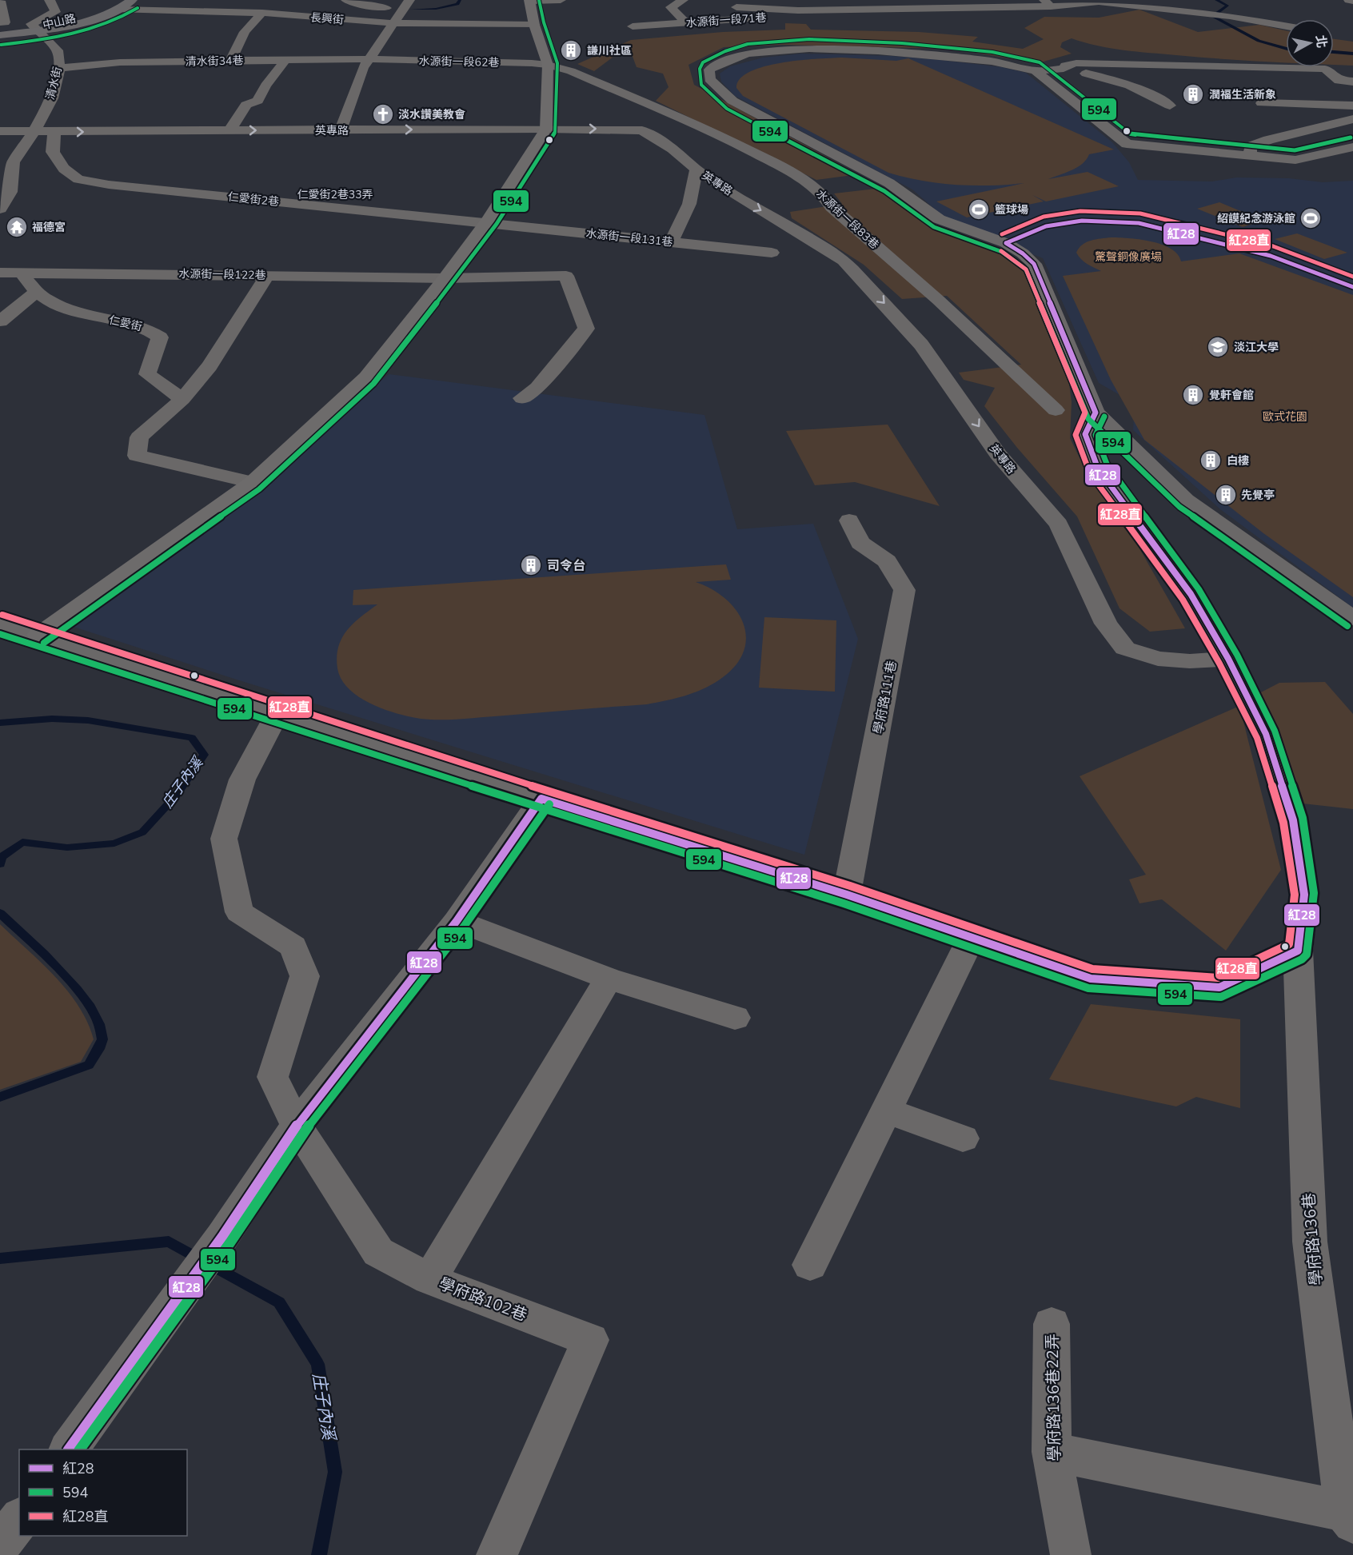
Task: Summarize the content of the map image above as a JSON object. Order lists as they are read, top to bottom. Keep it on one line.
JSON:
{"streets":{"main road":["中山路"],"street":["長興街","水源街一段71巷","清水街34巷","水源街一段62巷","清水街","英專路","仁愛街2巷33弄","仁愛街2巷","水源街一段83巷","水源街一段131巷","水源街一段122巷","仁愛街","學府路111巷","學府路136巷","學府路102巷","學府路136巷22弄"]},"crossings":[["長興街","中山路"],["中山路","清水街"],["清水街34巷","水源街一段62巷"],["清水街34巷","清水街"],["水源街一段62巷","水源街一段83巷"],["清水街","英專路"],["英專路","仁愛街2巷"],["英專路","學府路136巷"],["仁愛街2巷33弄","仁愛街2巷"],["仁愛街2巷","水源街一段131巷"],["水源街一段122巷","仁愛街"]],"water":["庄子內溪"],"parks":["驚聲銅像廣場","歐式花園"],"places":{"building":["謙川社區","潤福生活新象","覺軒會館","白樓","先覺亭","司令台"],"church":["淡水讚美教會"],"sports":["籃球場","紹謨紀念游泳館"],"temple":["福德宮"],"school or university":["淡江大學"]},"lines":["transit line 594","transit line 紅28直","transit line 紅28"],"legend":["紅28","594","紅28直"],"north":"right"}
